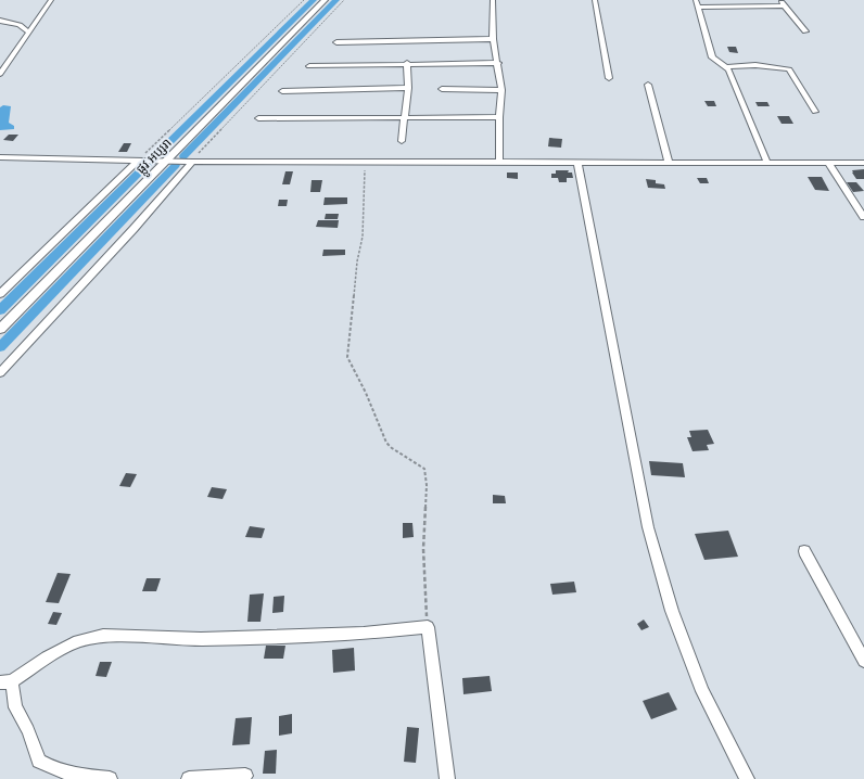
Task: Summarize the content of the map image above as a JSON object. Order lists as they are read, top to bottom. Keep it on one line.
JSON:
{"streets":{"street":["ផ្លូវ អប្សរា"]}}
